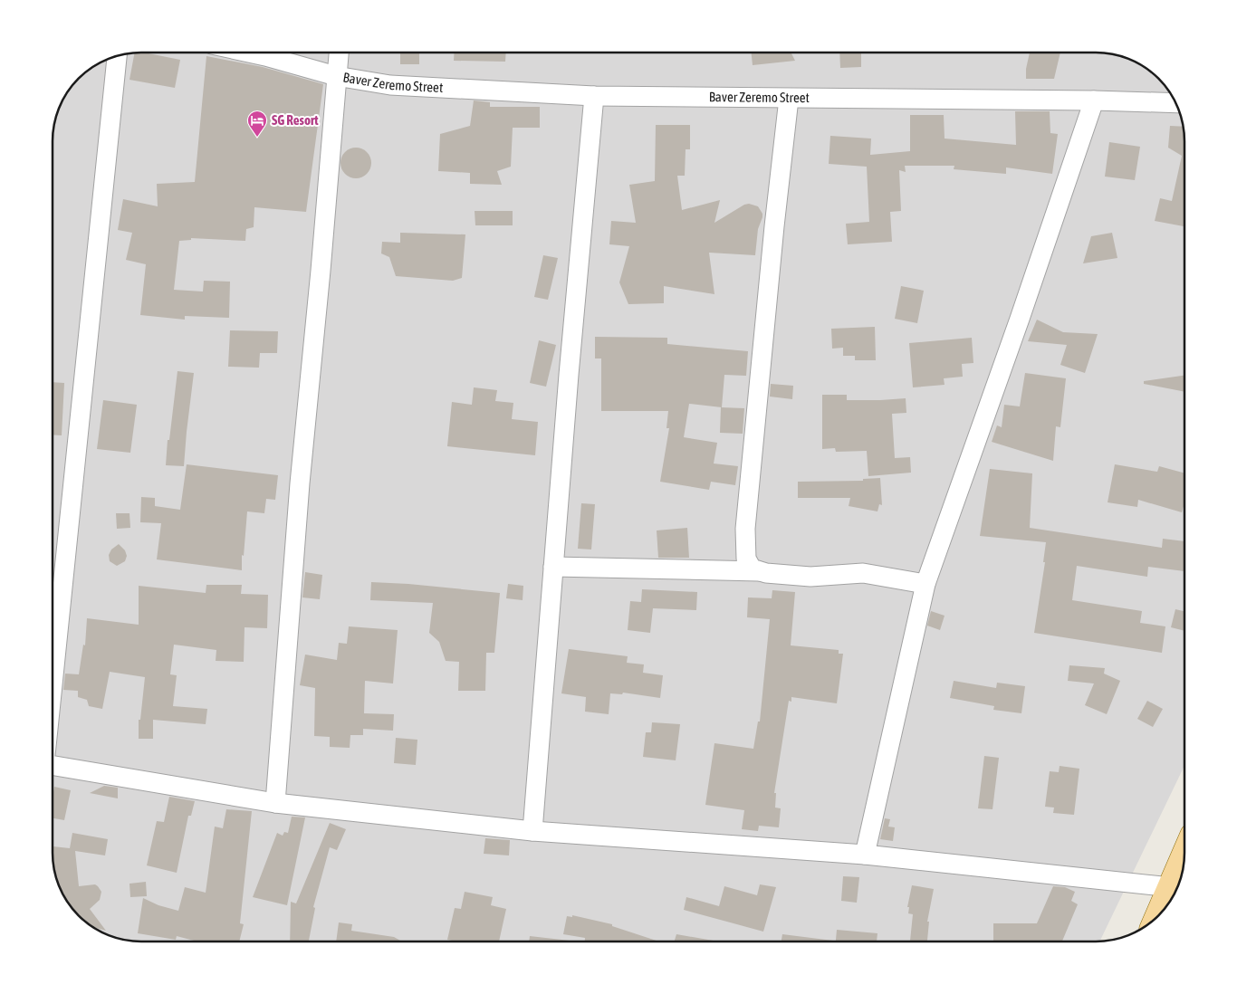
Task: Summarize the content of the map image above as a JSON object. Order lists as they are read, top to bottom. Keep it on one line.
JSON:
{"streets":{"street":["Baver Zeremo Street"]},"places":{"hotel":["SG Resort"]}}
